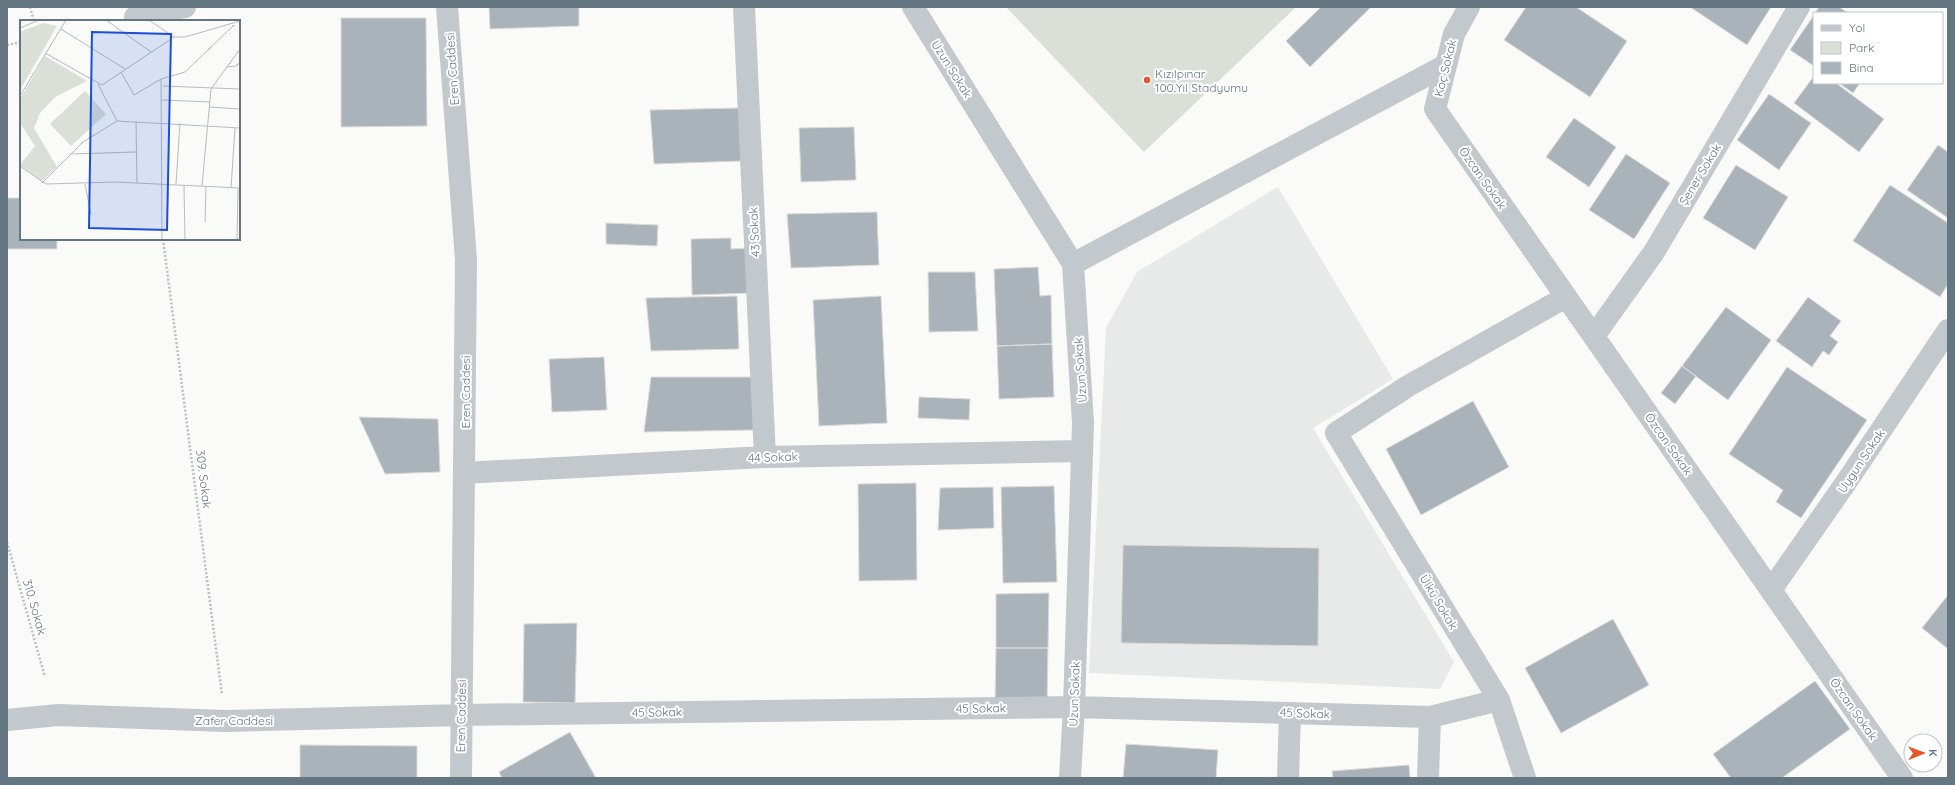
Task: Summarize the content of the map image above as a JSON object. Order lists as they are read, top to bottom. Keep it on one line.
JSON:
{"streets":{"street":["Koç Sokak","Eren Caddesi","Uzun Sokak","Şener Sokak","Özcan Sokak","43 Sokak","44 Sokak","Uygun Sokak","Ülkü Sokak","45 Sokak","Zafer Caddesi"],"path":["309. Sokak","310. Sokak"]},"crossings":[["Koç Sokak","Özcan Sokak"],["Eren Caddesi","44 Sokak"],["Eren Caddesi","45 Sokak"],["Eren Caddesi","Zafer Caddesi"],["Uzun Sokak","44 Sokak"],["Uzun Sokak","45 Sokak"],["Şener Sokak","Özcan Sokak"],["Özcan Sokak","Uygun Sokak"],["Özcan Sokak","Ülkü Sokak"],["43 Sokak","44 Sokak"],["309. Sokak","Zafer Caddesi"],["Ülkü Sokak","45 Sokak"],["45 Sokak","Zafer Caddesi"]],"places":["Kızılpınar 100.Yıl Stadyumu"],"legend":["Yol","Park","Bina"],"north":"right"}
